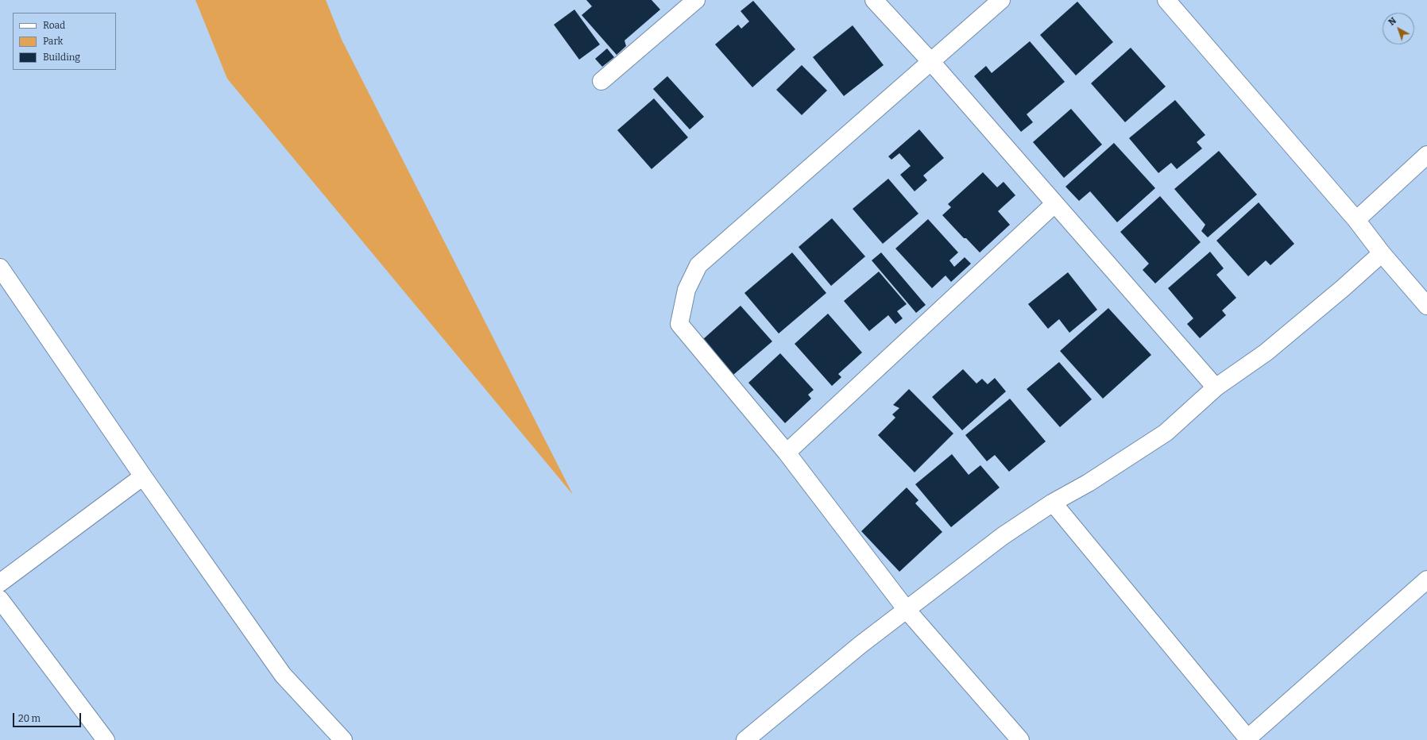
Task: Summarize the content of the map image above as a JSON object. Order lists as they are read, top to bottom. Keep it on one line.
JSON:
{"legend":["Road","Park","Building"],"scale_bar":"20 m","north":"top left"}
